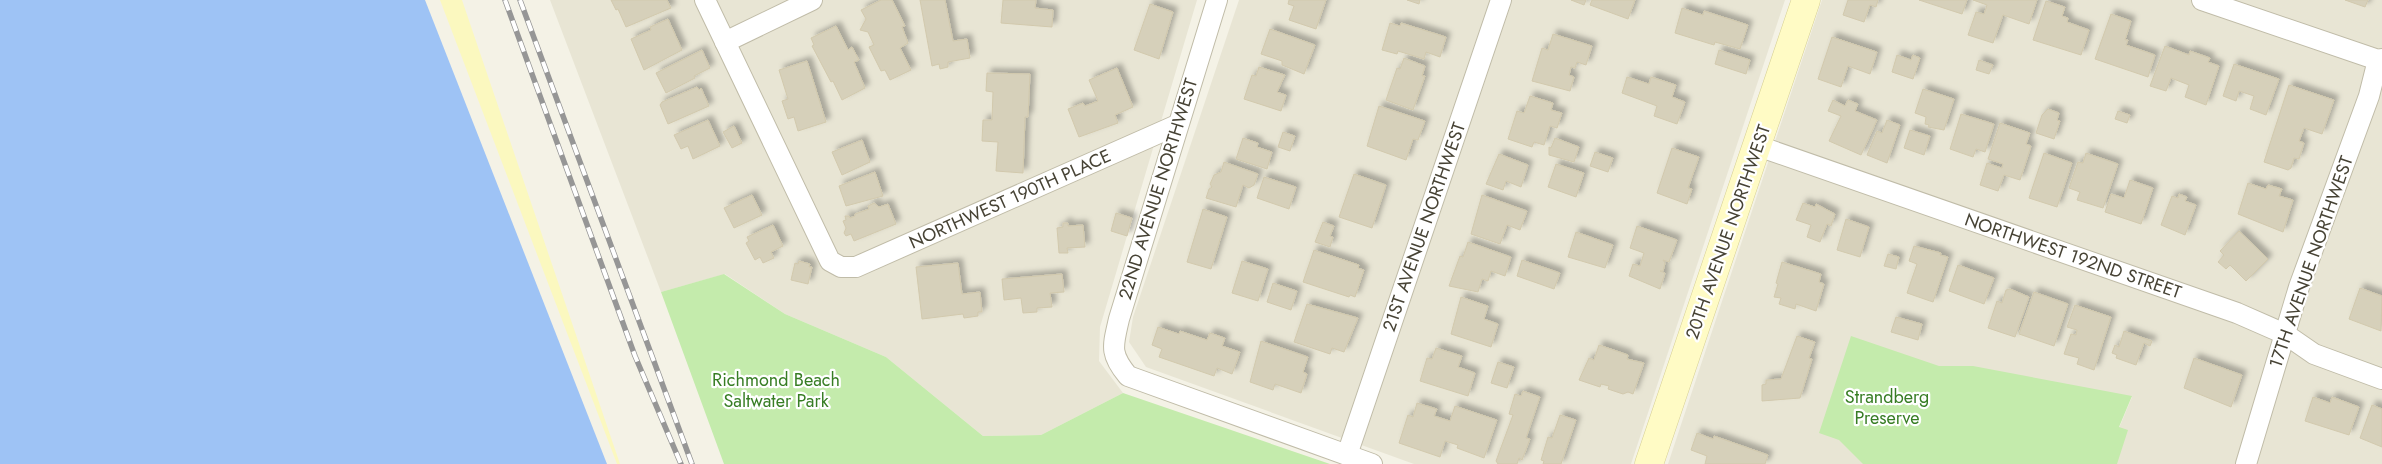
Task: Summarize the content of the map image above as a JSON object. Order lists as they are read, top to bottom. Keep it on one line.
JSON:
{"streets":{"street":["22ND AVENUE NORTHWEST","NORTHWEST 190TH PLACE","21ST AVENUE NORTHWEST","20TH AVENUE NORTHWEST","NORTHWEST 192ND STREET","17TH AVENUE NORTHWEST"]},"crossings":[["22ND AVENUE NORTHWEST","NORTHWEST 190TH PLACE"],["22ND AVENUE NORTHWEST","21ST AVENUE NORTHWEST"],["20TH AVENUE NORTHWEST","NORTHWEST 192ND STREET"],["NORTHWEST 192ND STREET","17TH AVENUE NORTHWEST"]],"parks":["Richmond Beach Saltwater Park","Strandberg Preserve"]}
